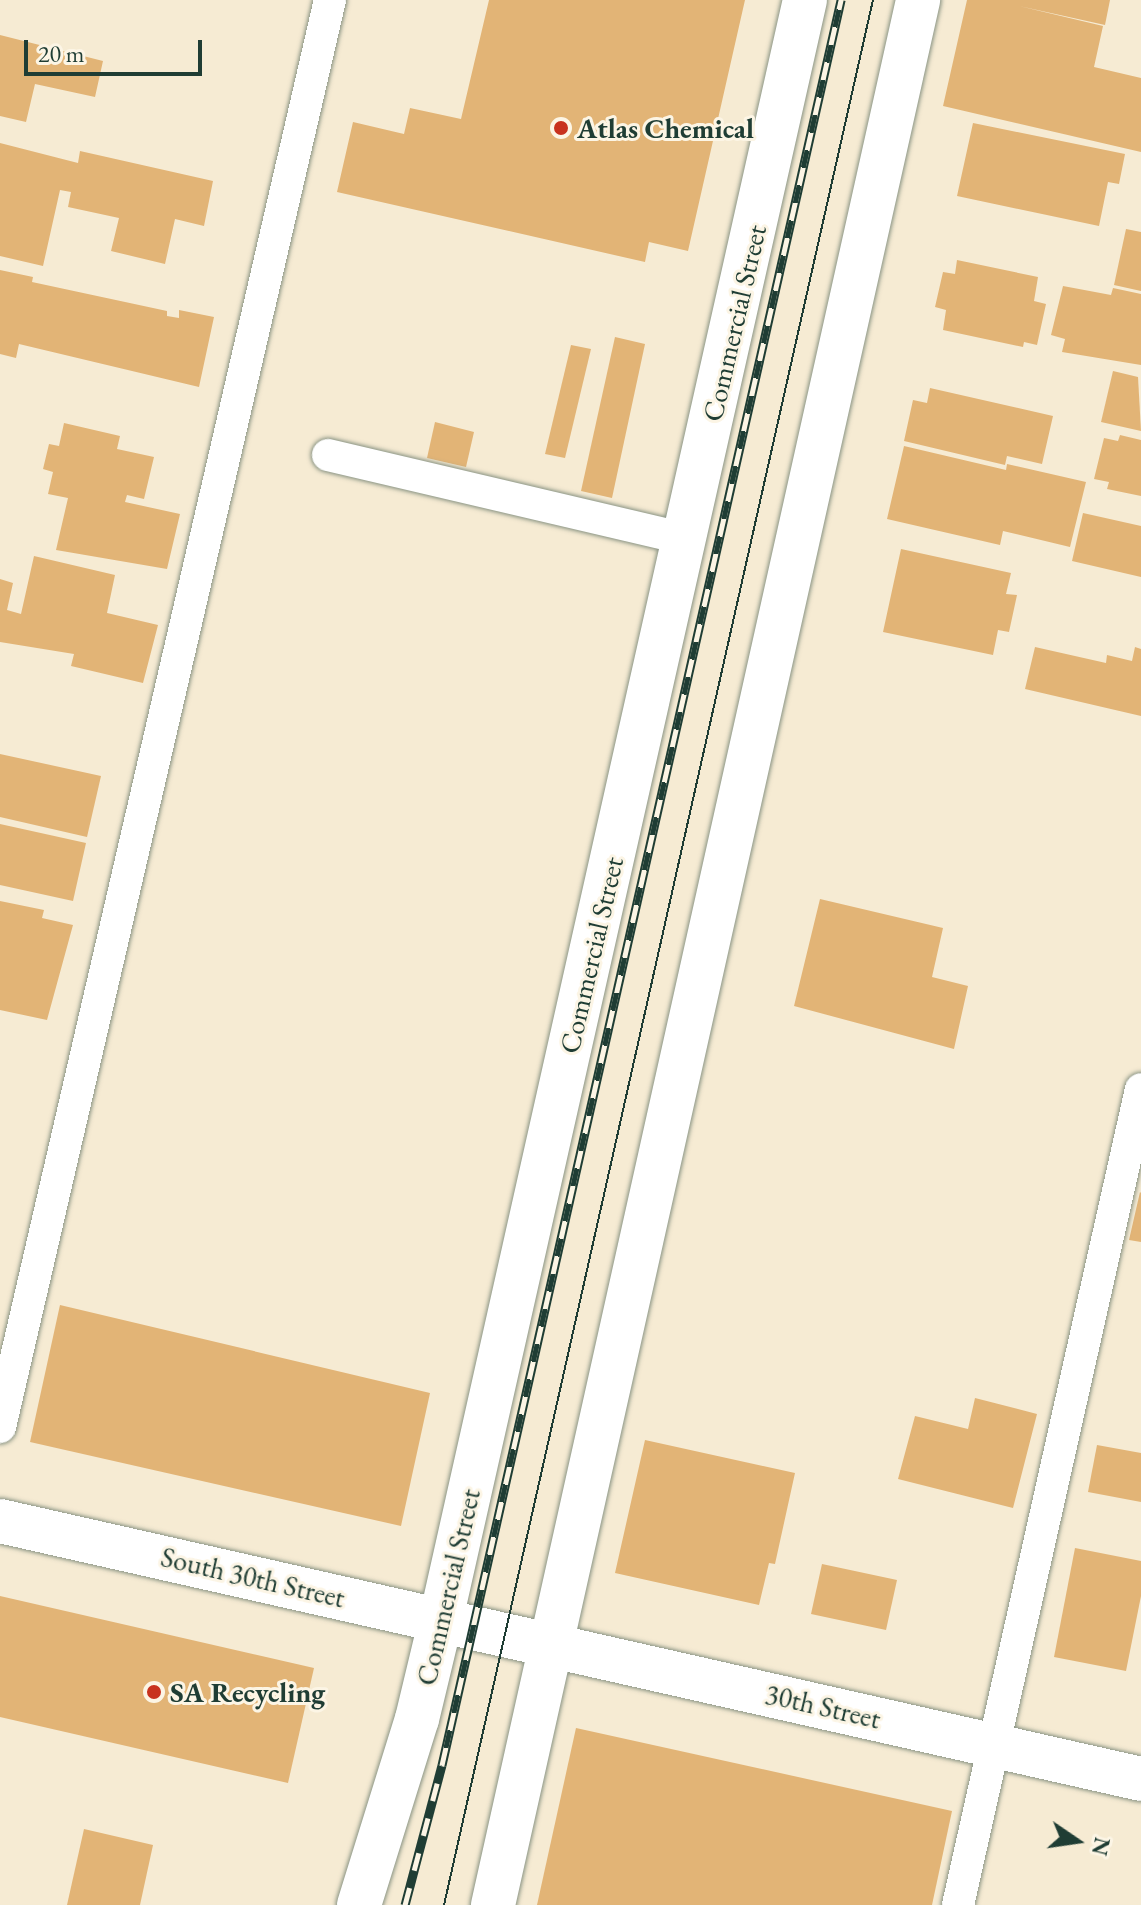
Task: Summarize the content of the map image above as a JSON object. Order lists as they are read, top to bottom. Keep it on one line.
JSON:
{"streets":{"main road":["Commercial Street","South 30th Street","30th Street"]},"crossings":[["Commercial Street","South 30th Street"],["South 30th Street","30th Street"]],"places":["Atlas Chemical","SA Recycling"],"scale_bar":"20 m","north":"right"}
